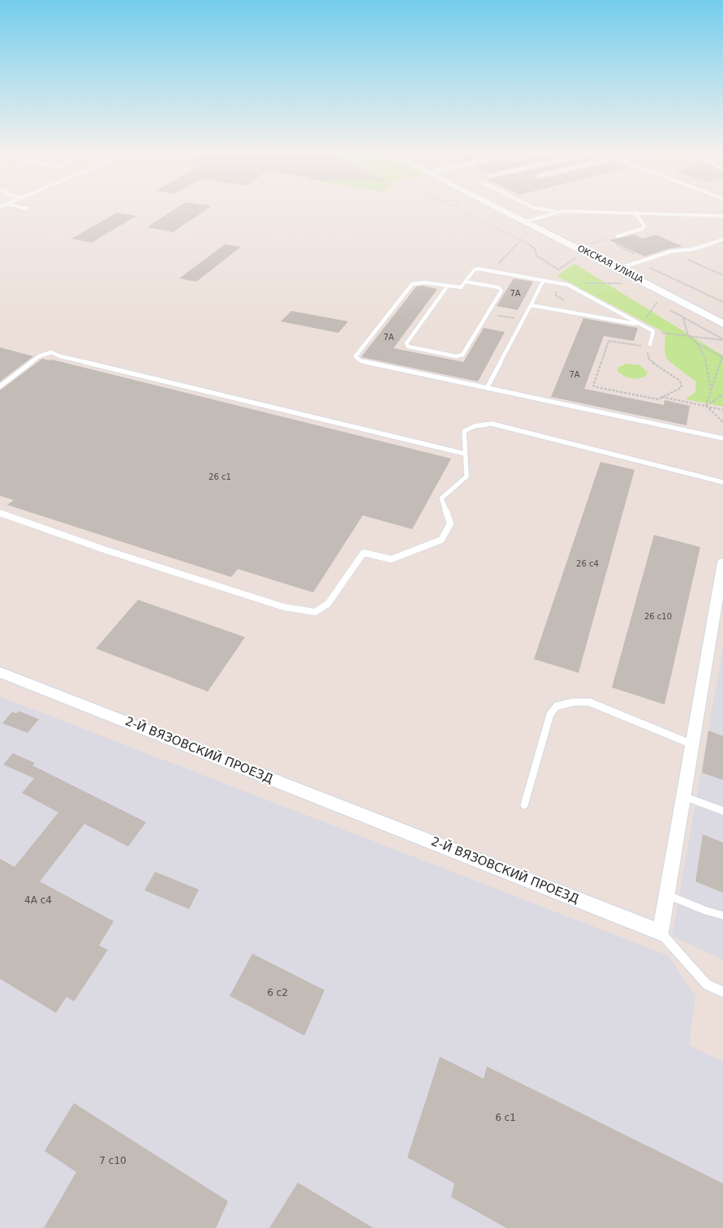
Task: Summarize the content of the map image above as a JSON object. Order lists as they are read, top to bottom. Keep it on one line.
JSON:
{"streets":{"main road":["ОКСКАЯ УЛИЦА"],"street":["2-Й ВЯЗОВСКИЙ ПРОЕЗД"]},"house_numbers":["7А","7А","7А","26 с1","26 с4","26 с10","4А с4","6 с2","6 с1","7 с10"]}
